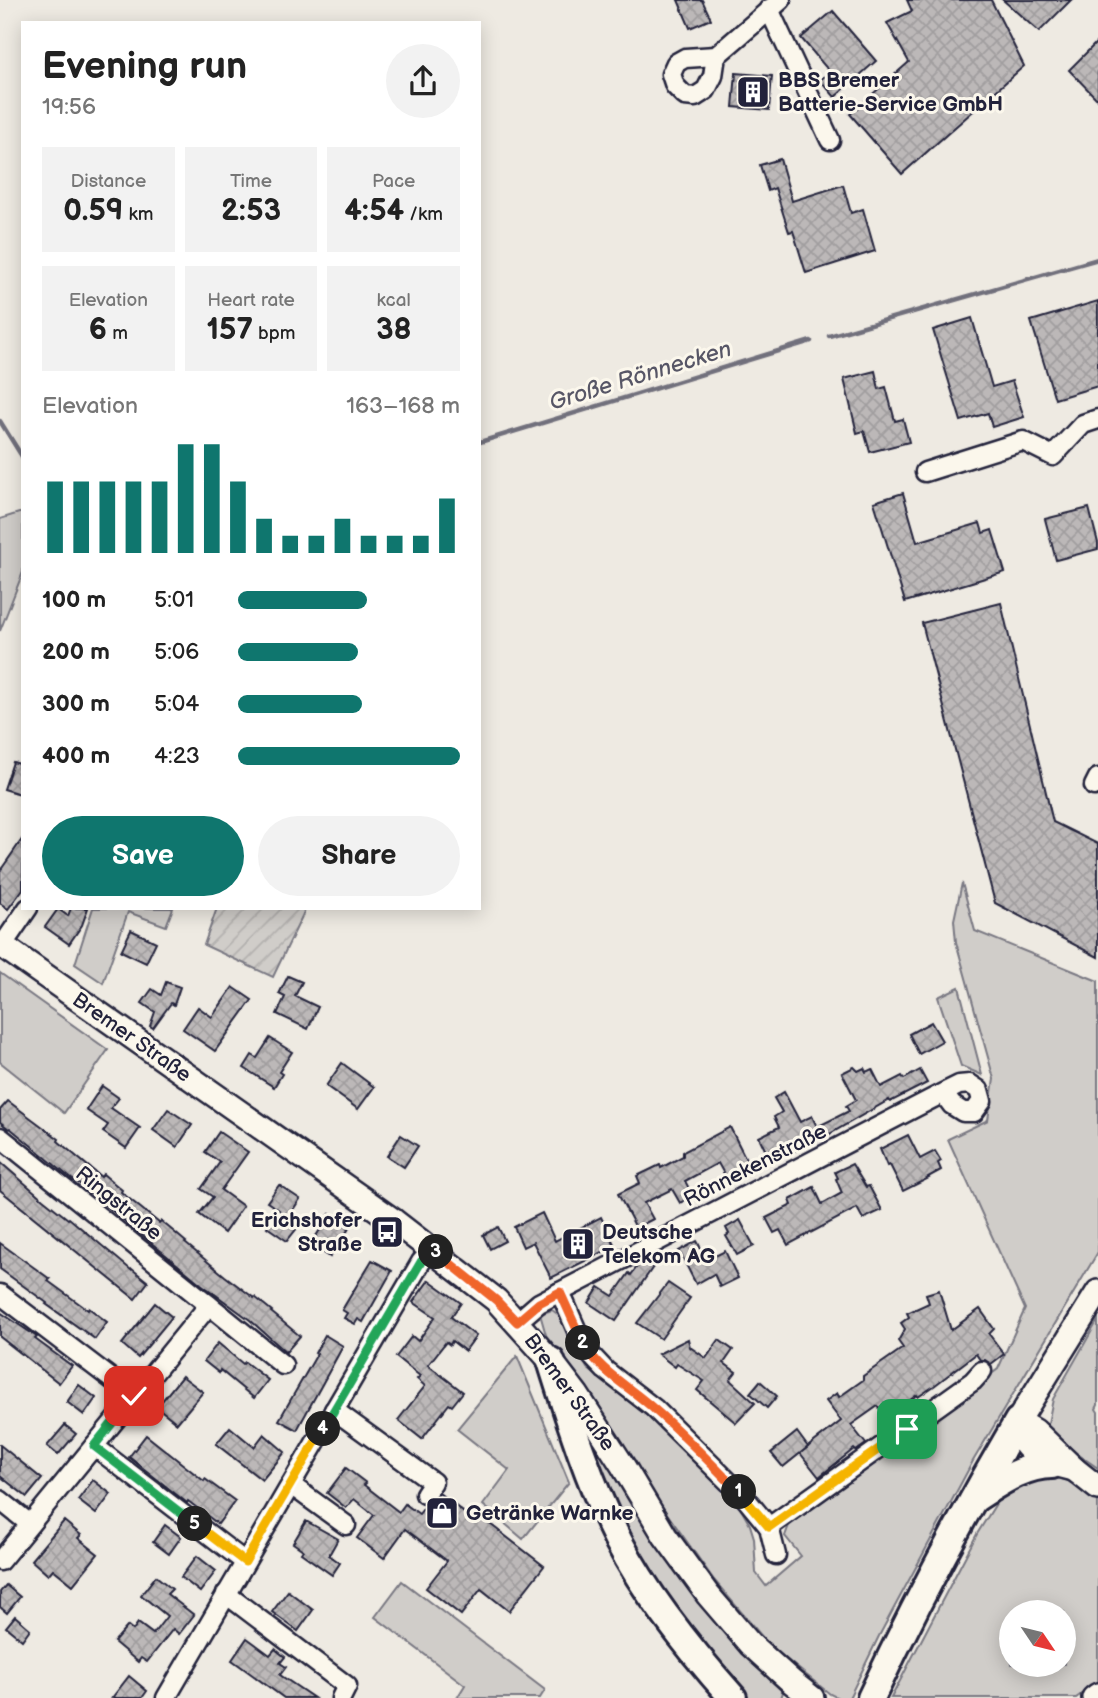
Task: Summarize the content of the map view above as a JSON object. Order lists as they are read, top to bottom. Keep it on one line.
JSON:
{"streets":{"main road":["Bremer Straße"],"street":["Rönnekenstraße","Ringstraße"]},"crossings":[["Bremer Straße","Rönnekenstraße"]],"water":["Große Rönnecken"],"places":{"building":["BBS Bremer Batterie-Service GmbH","Deutsche Telekom AG"],"bus stop":["Erichshofer Straße"],"shop":["Getränke Warnke"]},"north":"bottom right","page":{"heading":["Evening run","19:56"],"stats":[["Distance","0.59 km"],["Time","2:53"],["Pace","4:54 /km"],["Elevation","6 m"],["Heart rate","157 bpm"],["kcal","38"]],"chart":["Elevation","163–168 m"],"list":[{"name":"100 m","note":"5:01"},{"name":"200 m","note":"5:06"},{"name":"300 m","note":"5:04"},{"name":"400 m","note":"4:23"}],"buttons":["Save","Share"],"pins":["3","2","4","1","5"]}}
